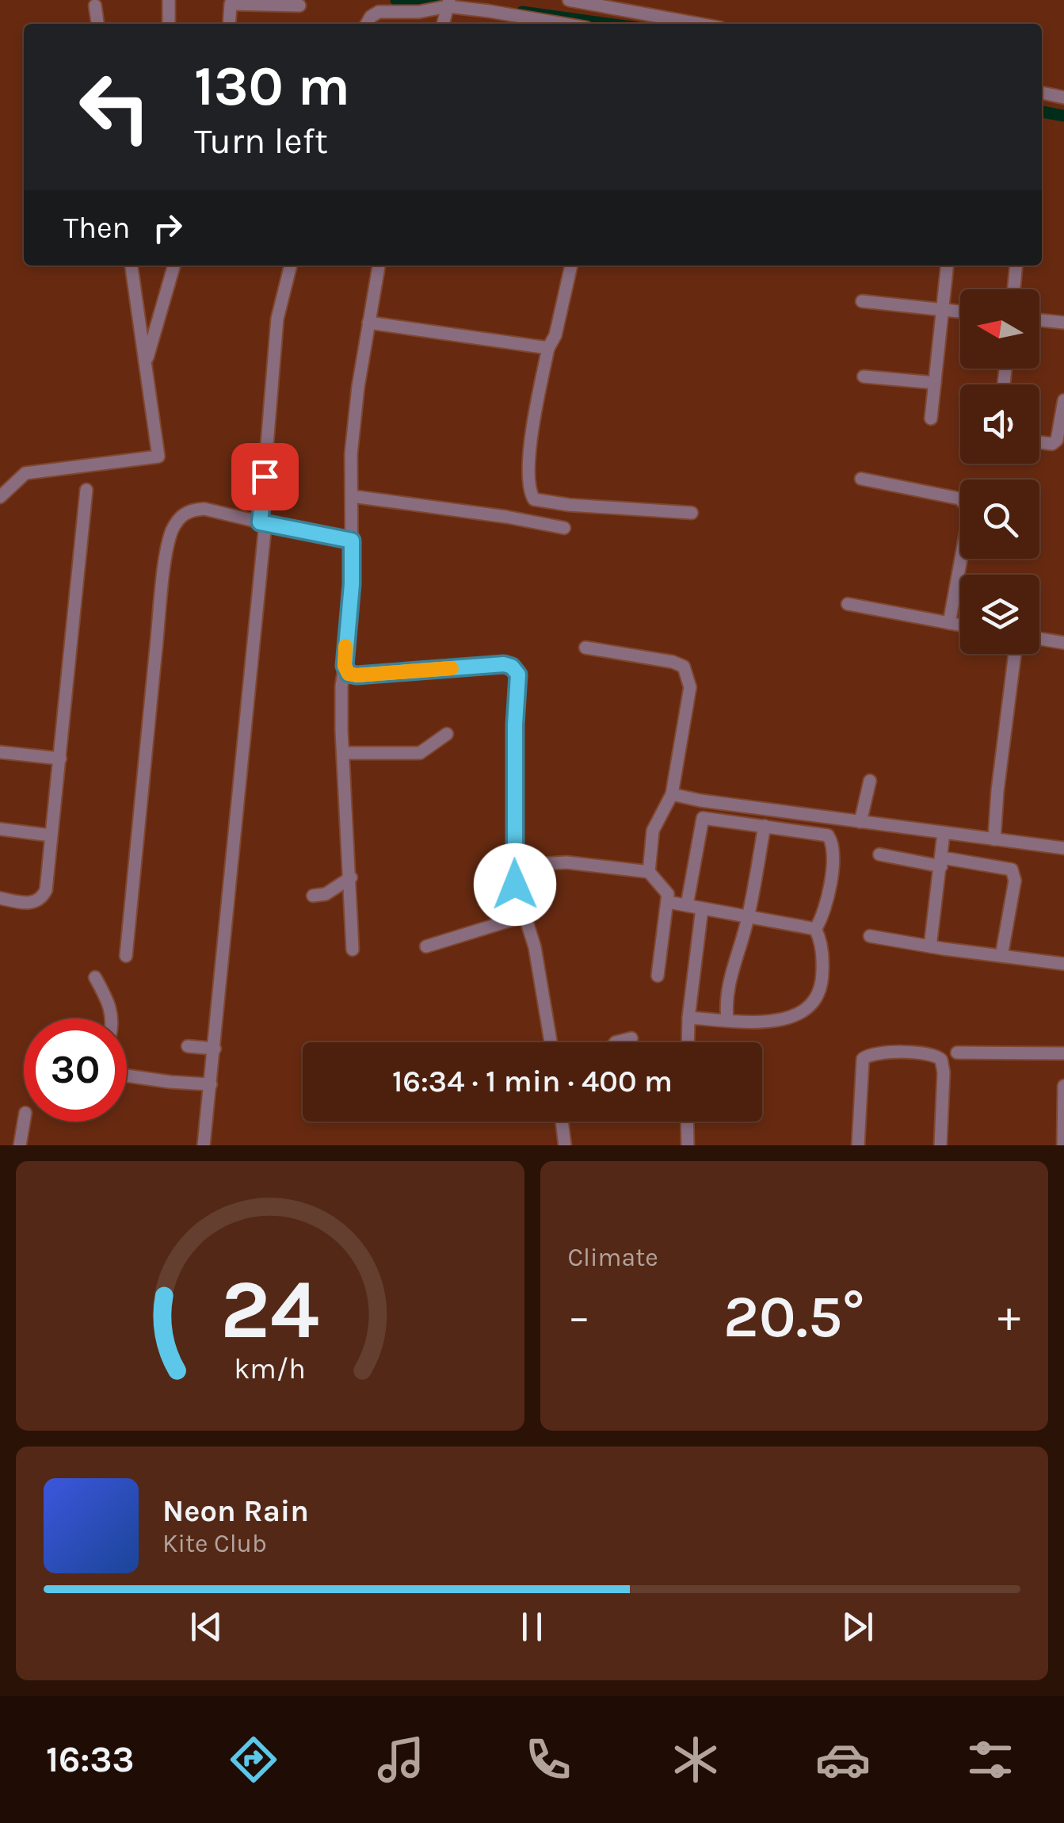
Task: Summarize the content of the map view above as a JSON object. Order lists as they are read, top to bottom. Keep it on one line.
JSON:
{"north":"left","page":{"turn":["130 m","Turn left"],"then":"Then","limit":"30","trip":"16:34 · 1 min · 400 m","tile":"Climate","heat":["−","20.5°","+"],"song":["Neon Rain","Kite Club"],"tabs":"16:33","gauge":["24","km/h"]}}
